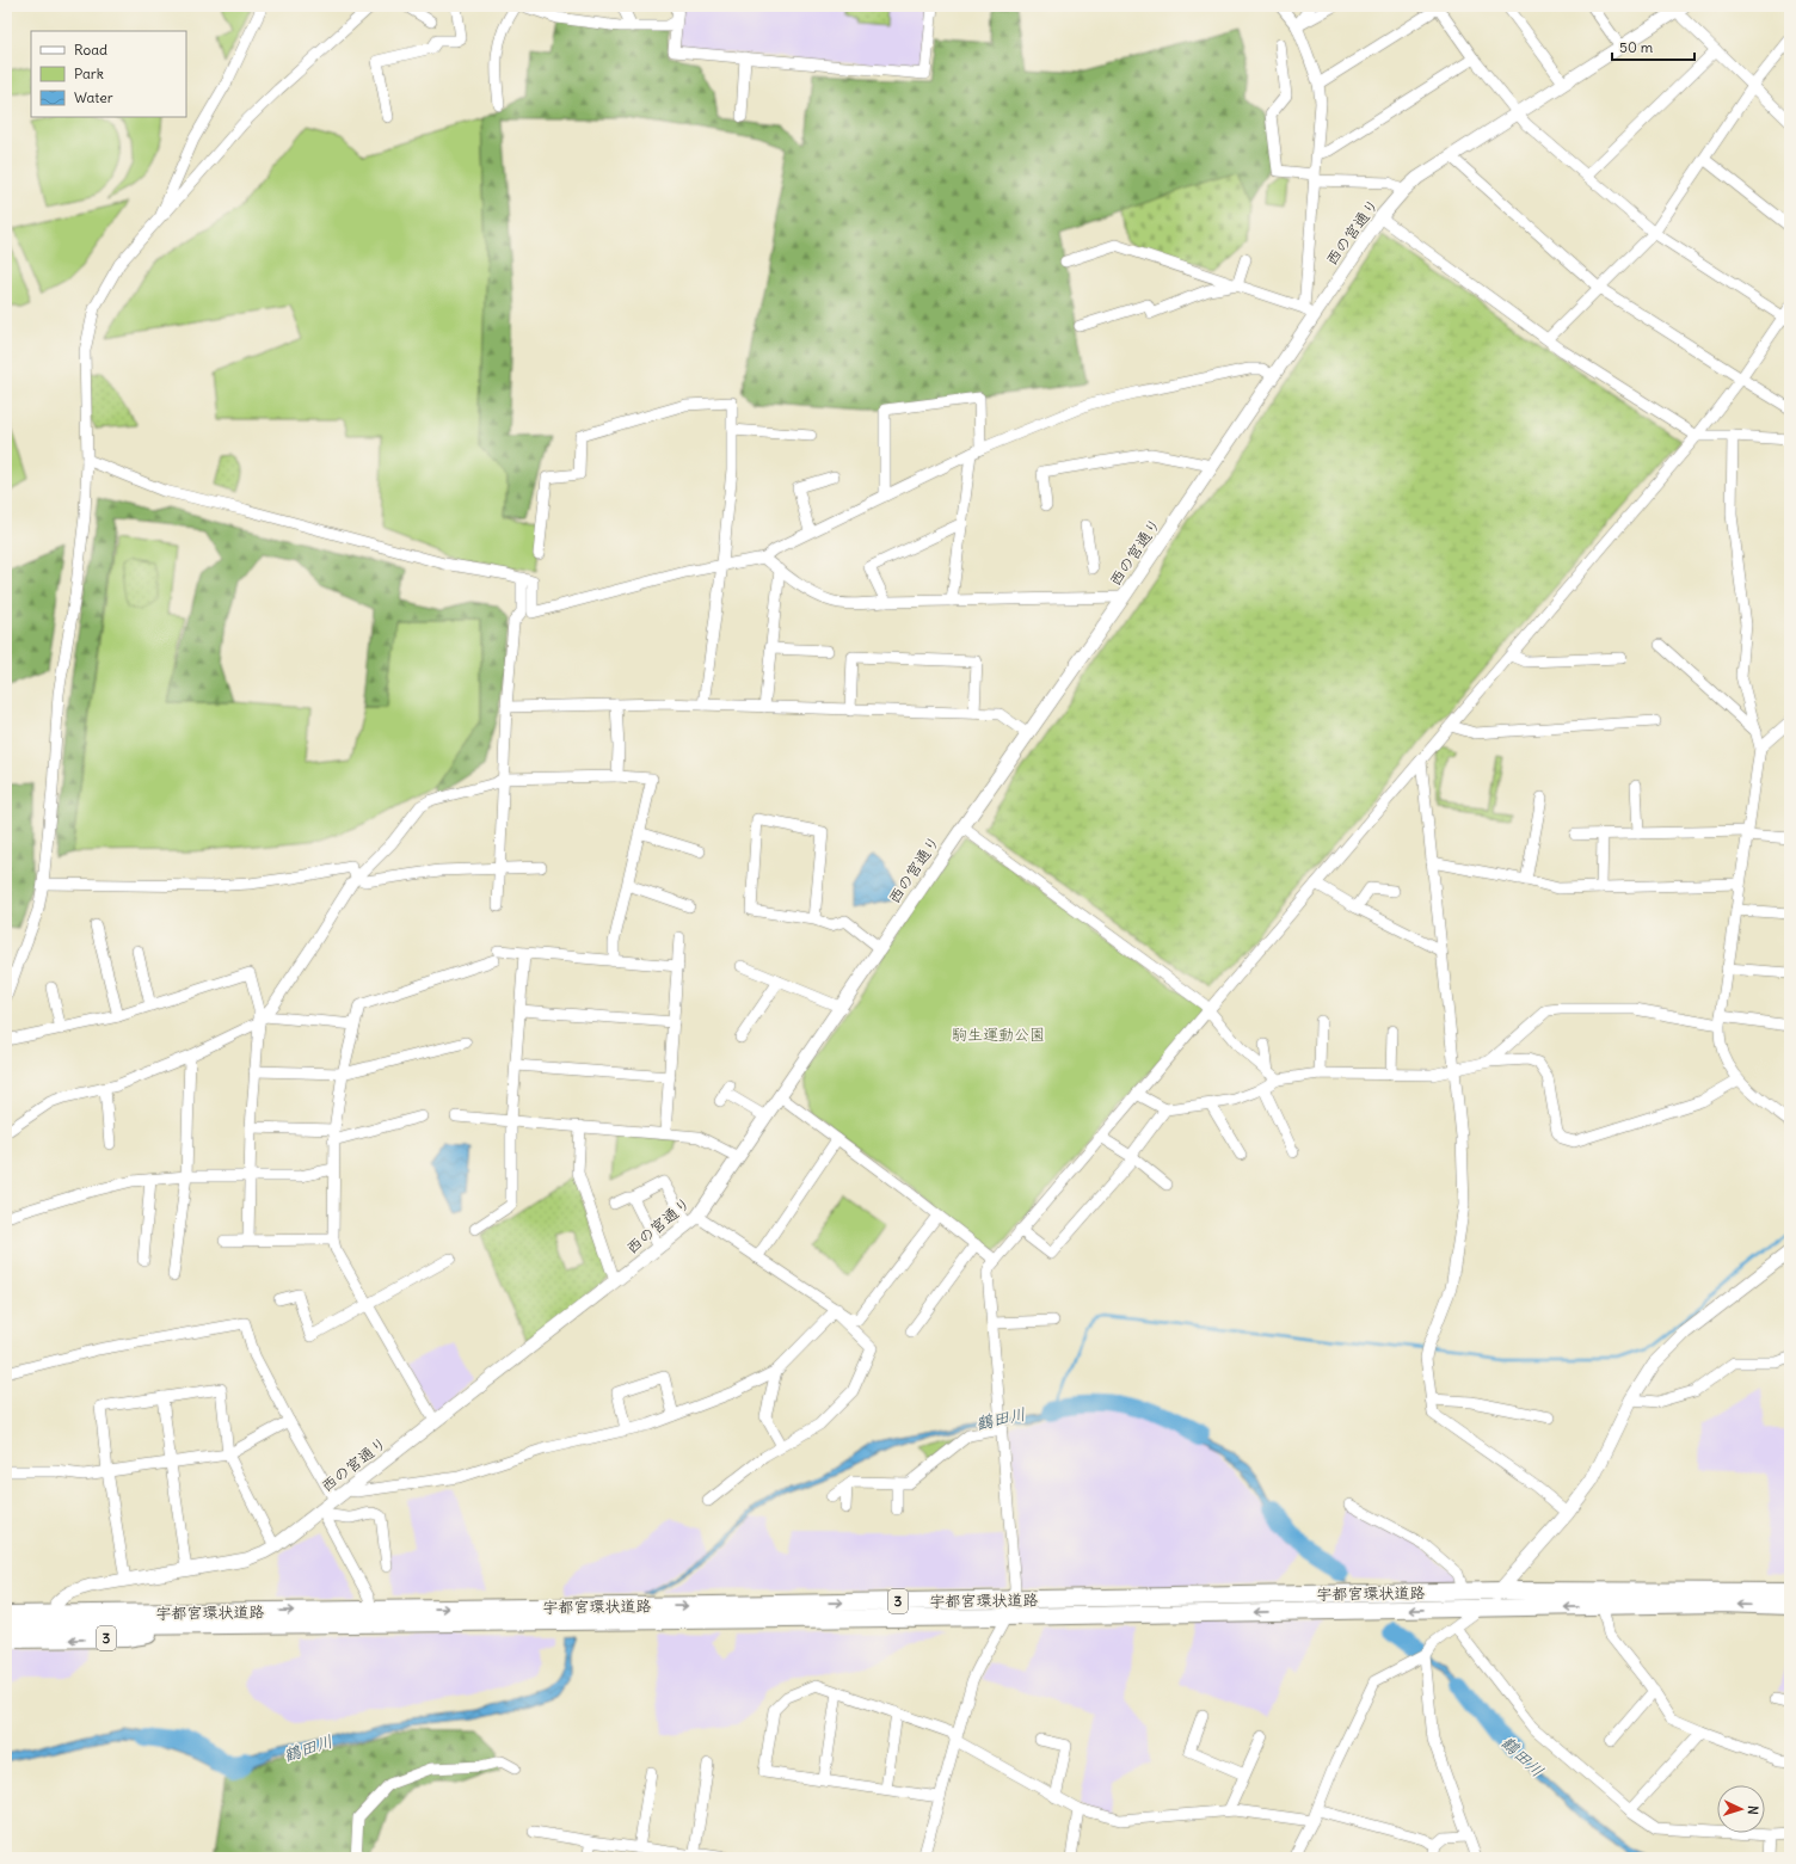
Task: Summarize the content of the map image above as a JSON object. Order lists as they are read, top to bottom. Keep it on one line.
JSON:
{"streets":{"main road":["宇都宮環状道路","3"],"street":["西の宮通り"]},"crossings":[["西の宮通り","3"],["宇都宮環状道路","3"]],"water":["鶴田川"],"parks":["駒生運動公園"],"legend":["Road","Park","Water"],"scale_bar":"50 m","north":"right"}
